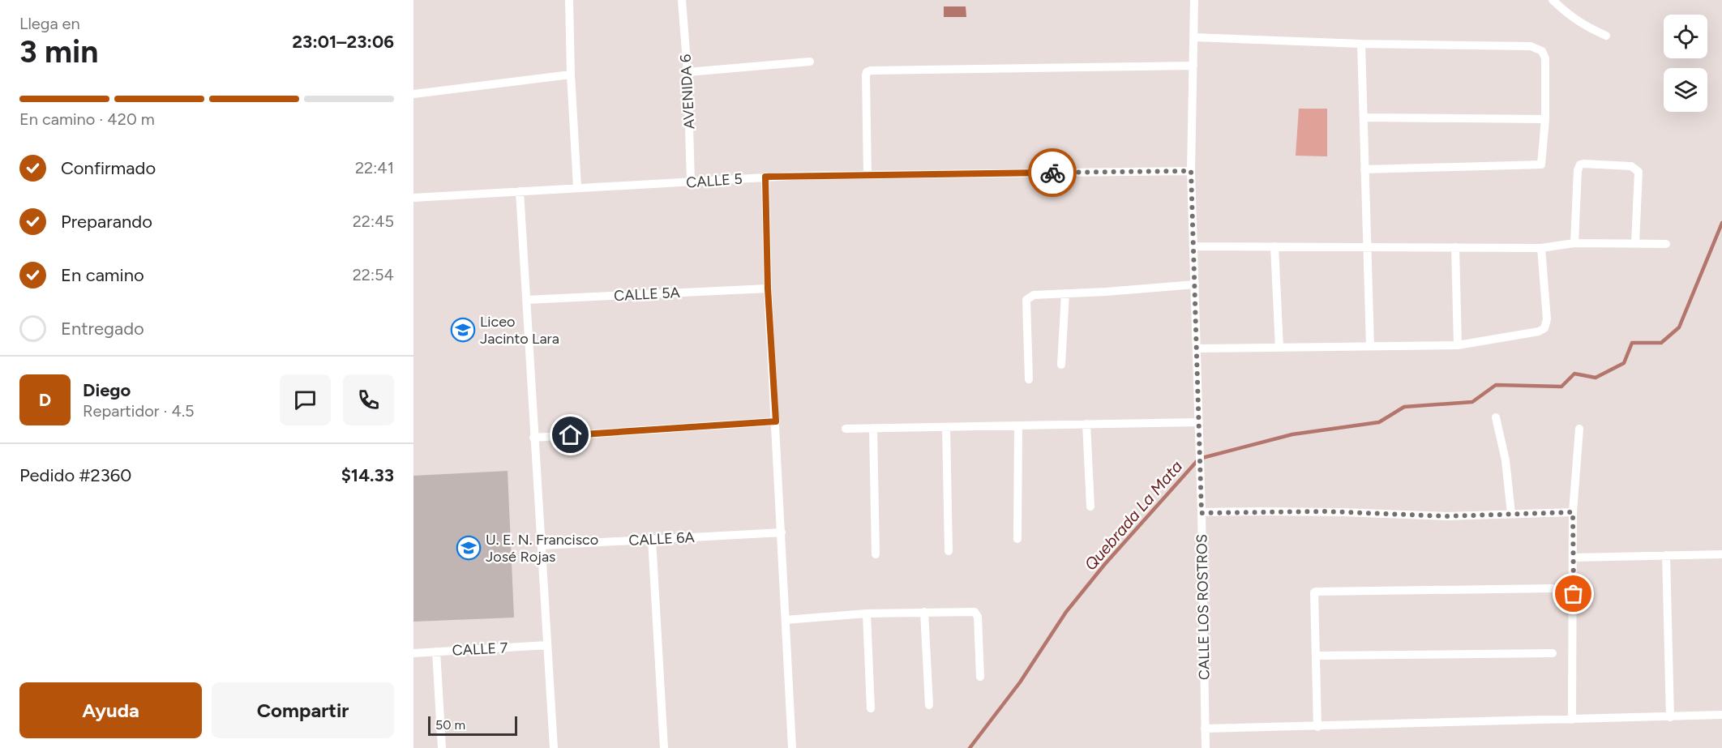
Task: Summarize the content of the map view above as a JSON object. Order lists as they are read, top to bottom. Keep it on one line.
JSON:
{"streets":{"street":["AVENIDA 6","CALLE 5","CALLE 5A","CALLE 6A","CALLE LOS ROSTROS","CALLE 7"]},"crossings":[["AVENIDA 6","CALLE 5"],["CALLE 5","CALLE LOS ROSTROS"]],"water":["Quebrada La Mata"],"places":{"school or university":["Liceo Jacinto Lara","U. E. N. Francisco José Rojas"]},"scale_bar":"50 m","page":{"heading":["3 min","Llega en","23:01–23:06"],"panel":["Diego","Repartidor · 4.5","Pedido #2360","$14.33"],"bar":"En camino · 420 m","list":[["Confirmado","22:41"],["Preparando","22:45"],["En camino","22:54"],"Entregado"],"round":"D","buttons":["Ayuda","Compartir"],"scale":"50 m"}}
